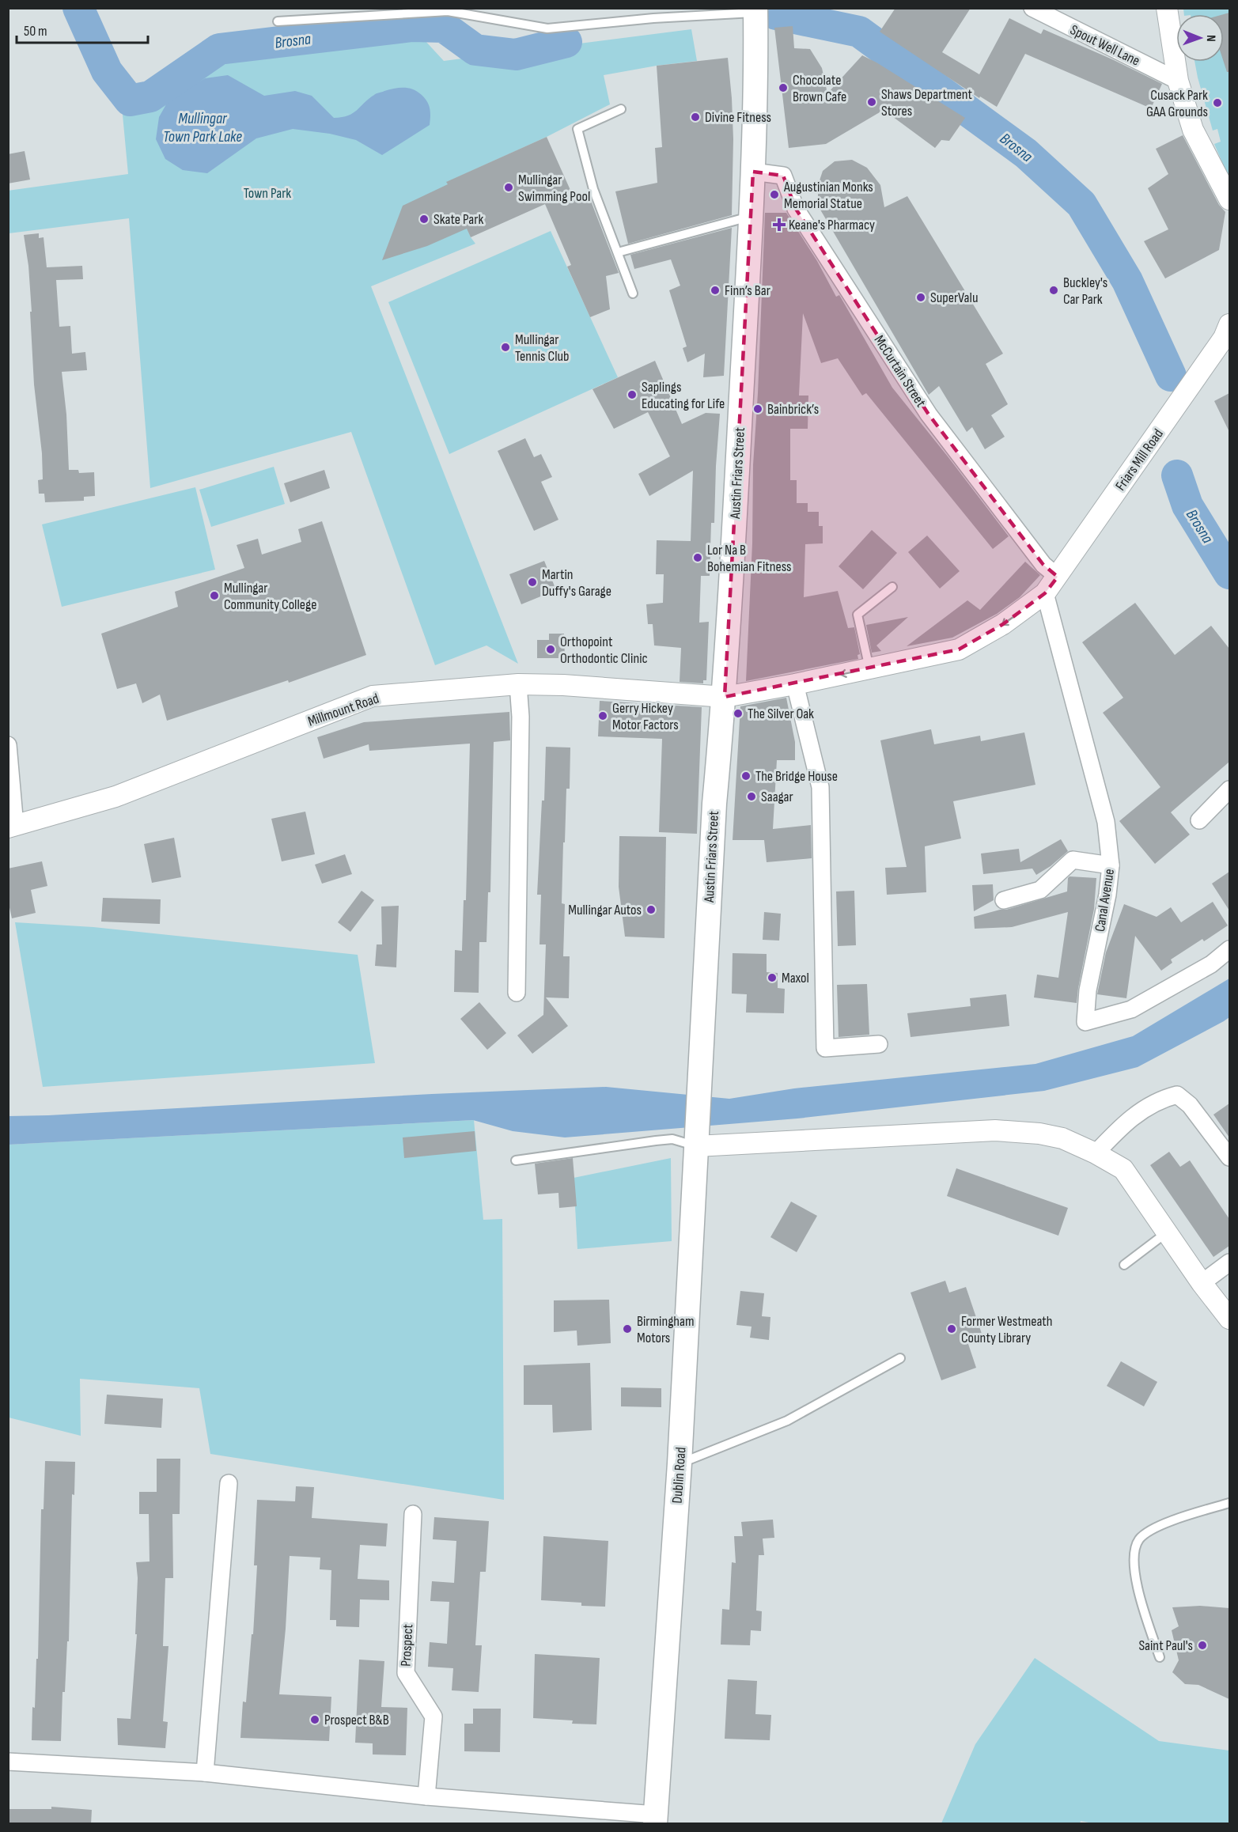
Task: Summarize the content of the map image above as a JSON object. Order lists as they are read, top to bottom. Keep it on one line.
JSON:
{"streets":{"main road":["Austin Friars Street","Dublin Road"],"street":["Spout Well Lane","McCurtain Street","Friars Mill Road","Millmount Road","Canal Avenue","Prospect"]},"crossings":[["McCurtain Street","Friars Mill Road"],["McCurtain Street","Austin Friars Street"],["Friars Mill Road","Canal Avenue"],["Austin Friars Street","Millmount Road"],["Austin Friars Street","Dublin Road"]],"water":["Brosna","Mullingar Town Park Lake"],"parks":["Town Park"],"places":{"other":["Chocolate Brown Cafe","Shaws Department Stores","Cusack Park GAA Grounds","Divine Fitness","Mullingar Swimming Pool","Augustinian Monks Memorial Statue","Skate Park","Finn’s Bar","Buckley's Car Park","SuperValu","Mullingar Tennis Club","Saplings Educating for Life","Bainbrick’s","Lor Na B Bohemian Fitness","Martin Duffy's Garage","Mullingar Community College","Orthopoint Orthodontic Clinic","The Silver Oak","Gerry Hickey Motor Factors","The Bridge House","Saagar","Mullingar Autos","Maxol","Birmingham Motors","Former Westmeath County Library","Saint Paul's","Prospect B&B"],"health":["Keane's Pharmacy"]},"scale_bar":"50 m","north":"right"}
